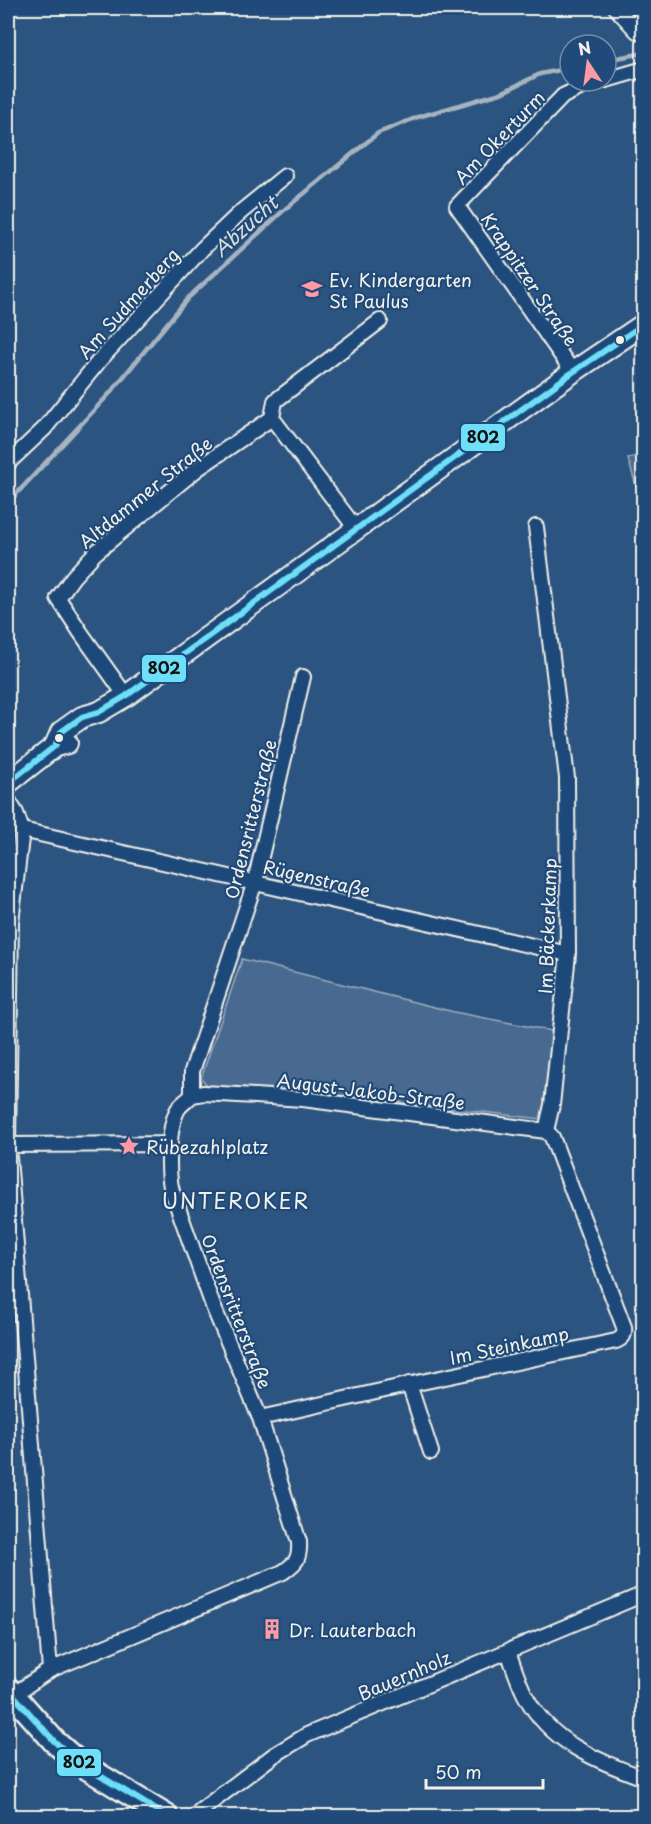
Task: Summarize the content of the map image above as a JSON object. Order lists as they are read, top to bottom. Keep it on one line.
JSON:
{"streets":{"street":["Am Okerturm","Krappitzer Straße","Am Sudmerberg","Altdammer Straße","Ordensritterstraße","Rügenstraße","Im Bäckerkamp","August-Jakob-Straße","Im Steinkamp","Bauernholz"]},"crossings":[["Am Okerturm","Krappitzer Straße"],["Ordensritterstraße","Rügenstraße"],["Ordensritterstraße","August-Jakob-Straße"],["Ordensritterstraße","Im Steinkamp"],["Rügenstraße","Im Bäckerkamp"],["Im Bäckerkamp","August-Jakob-Straße"],["Im Bäckerkamp","Im Steinkamp"],["August-Jakob-Straße","Im Steinkamp"]],"districts":["UNTEROKER"],"water":["Abzucht"],"places":{"school or university":["Ev. Kindergarten St Paulus"],"place":["Rübezahlplatz"],"building":["Dr. Lauterbach"]},"lines":["transit line 802"],"scale_bar":"50 m","north":"top"}
